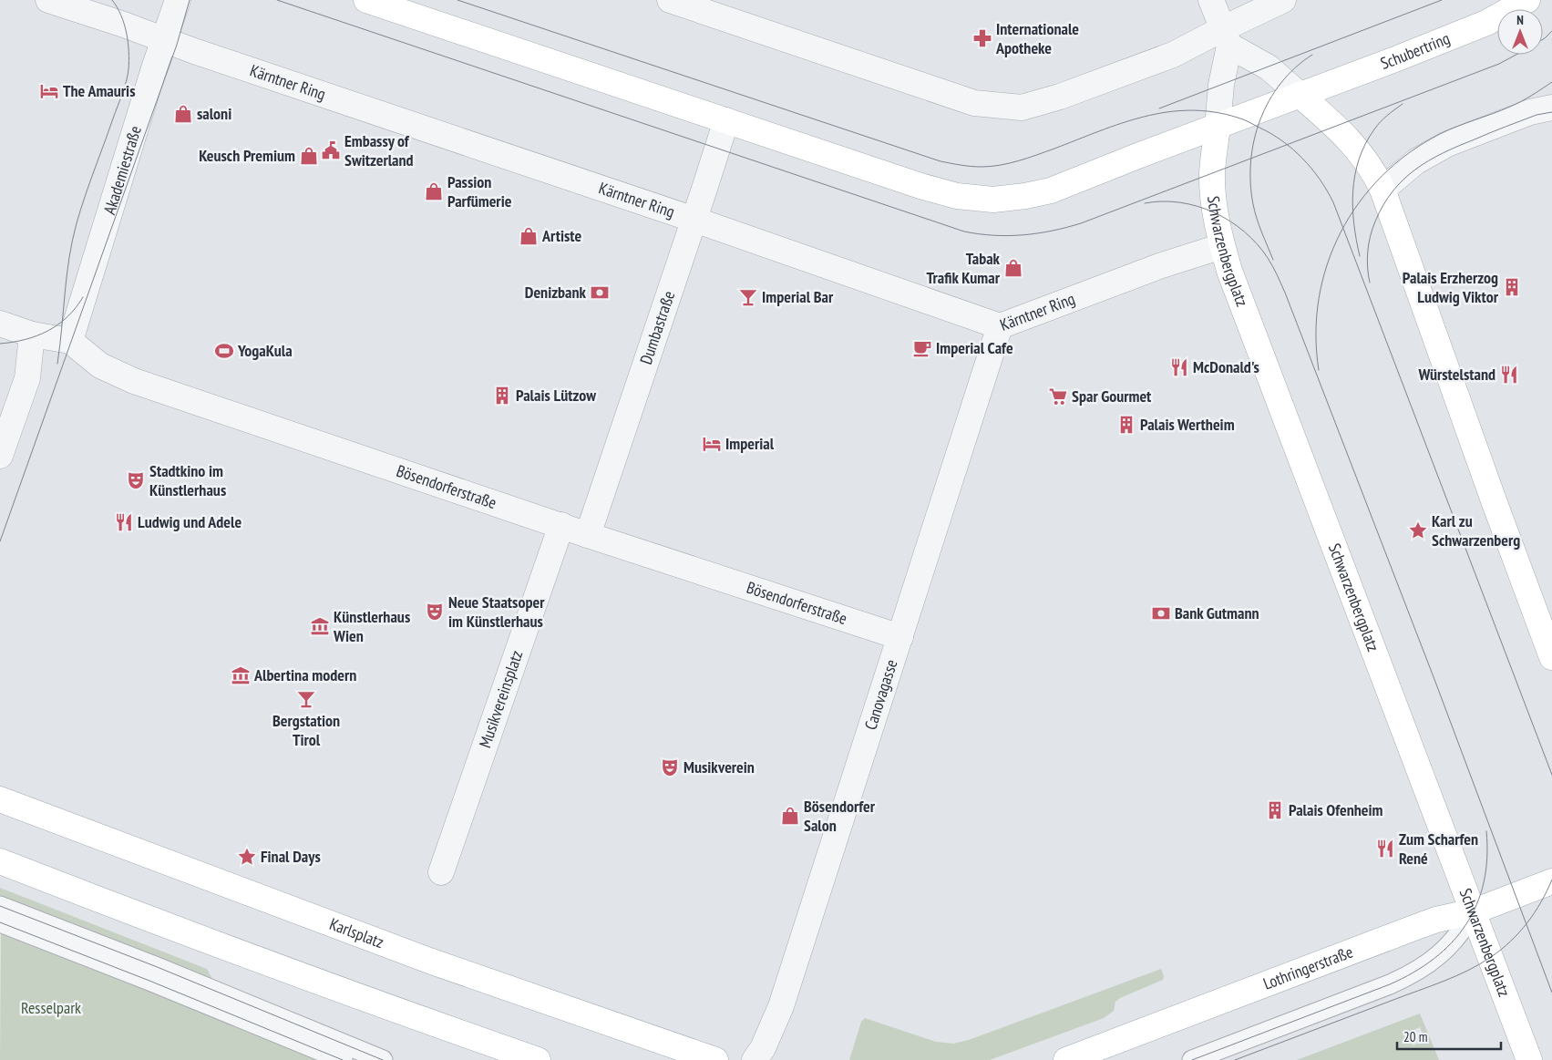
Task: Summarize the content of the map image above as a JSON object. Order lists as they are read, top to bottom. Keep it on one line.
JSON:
{"streets":{"main road":["Schubertring","Schwarzenbergplatz","Karlsplatz","Lothringerstraße"],"street":["Kärntner Ring","Akademiestraße","Dumbastraße","Bösendorferstraße","Canovagasse","Musikvereinsplatz"]},"crossings":[["Kärntner Ring","Akademiestraße"],["Kärntner Ring","Schwarzenbergplatz"],["Kärntner Ring","Dumbastraße"],["Kärntner Ring","Canovagasse"],["Akademiestraße","Bösendorferstraße"],["Schwarzenbergplatz","Lothringerstraße"],["Dumbastraße","Bösendorferstraße"],["Bösendorferstraße","Canovagasse"],["Bösendorferstraße","Musikvereinsplatz"]],"parks":["Resselpark"],"places":{"pharmacy":["Internationale Apotheke"],"hotel":["The Amauris","Imperial"],"shop":["saloni","Keusch Premium","Passion Parfümerie","Artiste","Tabak Trafik Kumar","Bösendorfer Salon"],"public building":["Embassy of Switzerland"],"building":["Palais Erzherzog Ludwig Viktor","Palais Lützow","Palais Wertheim","Palais Ofenheim"],"bank":["Denizbank","Bank Gutmann"],"bar":["Imperial Bar","Bergstation Tirol"],"cafe":["Imperial Cafe"],"sports":["YogaKula"],"restaurant":["McDonald's","Würstelstand","Ludwig und Adele","Zum Scharfen René"],"supermarket":["Spar Gourmet"],"theatre":["Stadtkino im Künstlerhaus","Neue Staatsoper im Künstlerhaus","Musikverein"],"place":["Karl zu Schwarzenberg","Final Days"],"museum":["Künstlerhaus Wien","Albertina modern"]},"scale_bar":"20 m","north":"top"}
